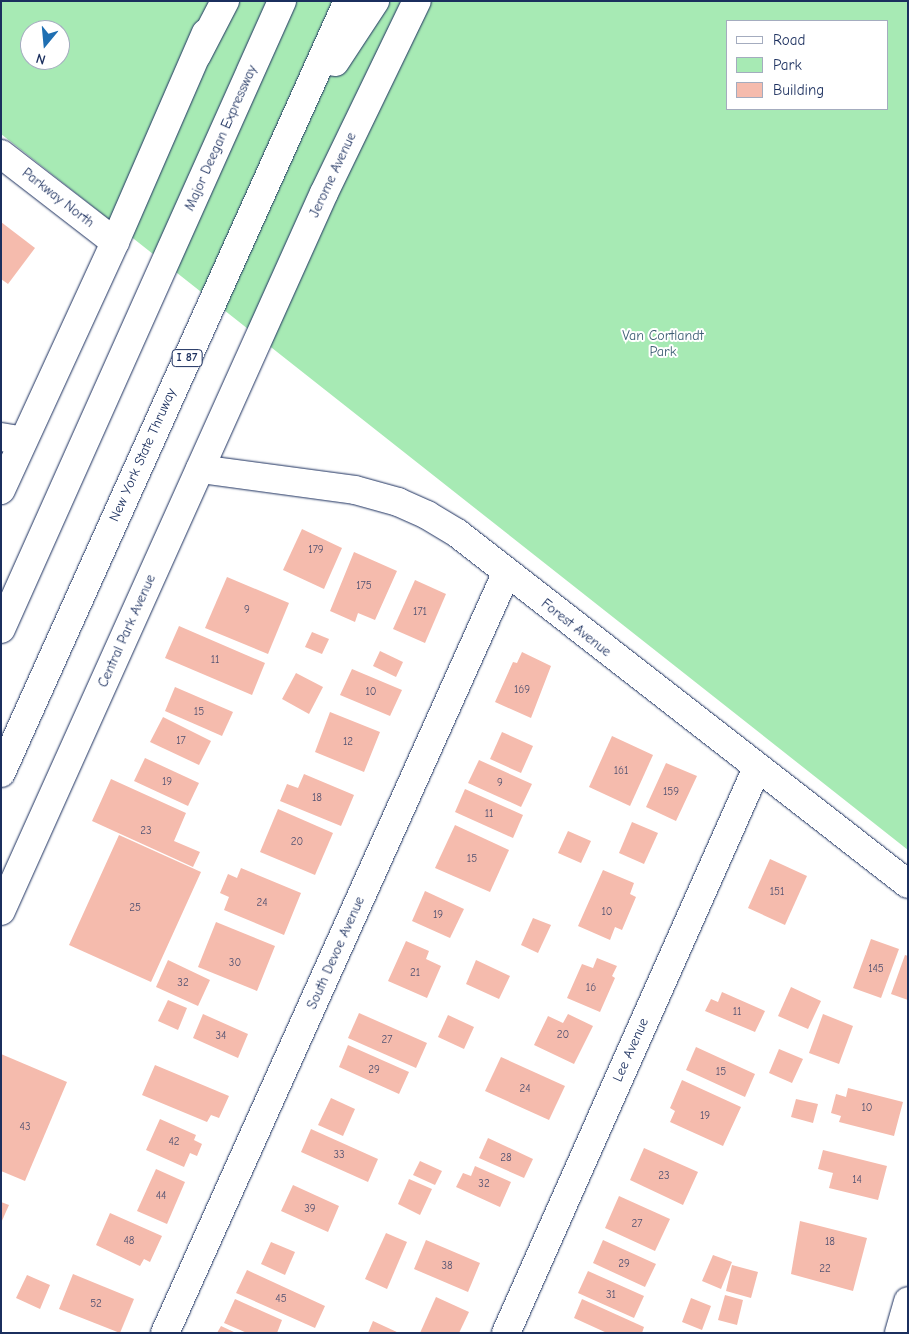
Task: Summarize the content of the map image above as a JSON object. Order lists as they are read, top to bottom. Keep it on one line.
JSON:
{"streets":{"main road":["Major Deegan Expressway","Jerome Avenue","Parkway North","I 87","New York State Thruway","Forest Avenue","Central Park Avenue","South Devoe Avenue","Lee Avenue"]},"crossings":[["Jerome Avenue","Central Park Avenue"],["I 87","New York State Thruway"],["Forest Avenue","Central Park Avenue"],["Forest Avenue","South Devoe Avenue"],["Forest Avenue","Lee Avenue"]],"parks":["Van Cortlandt Park"],"house_numbers":["179","175","9","171","11","169","10","15","17","12","161","19","9","159","18","11","23","20","15","151","24","25","10","19","30","145","21","32","16","11","20","34","27","29","15","24","10","19","43","42","33","28","23","14","32","44","39","27","48","18","29","38","22","31","45","52"],"legend":["Road","Park","Building"],"north":"bottom"}
